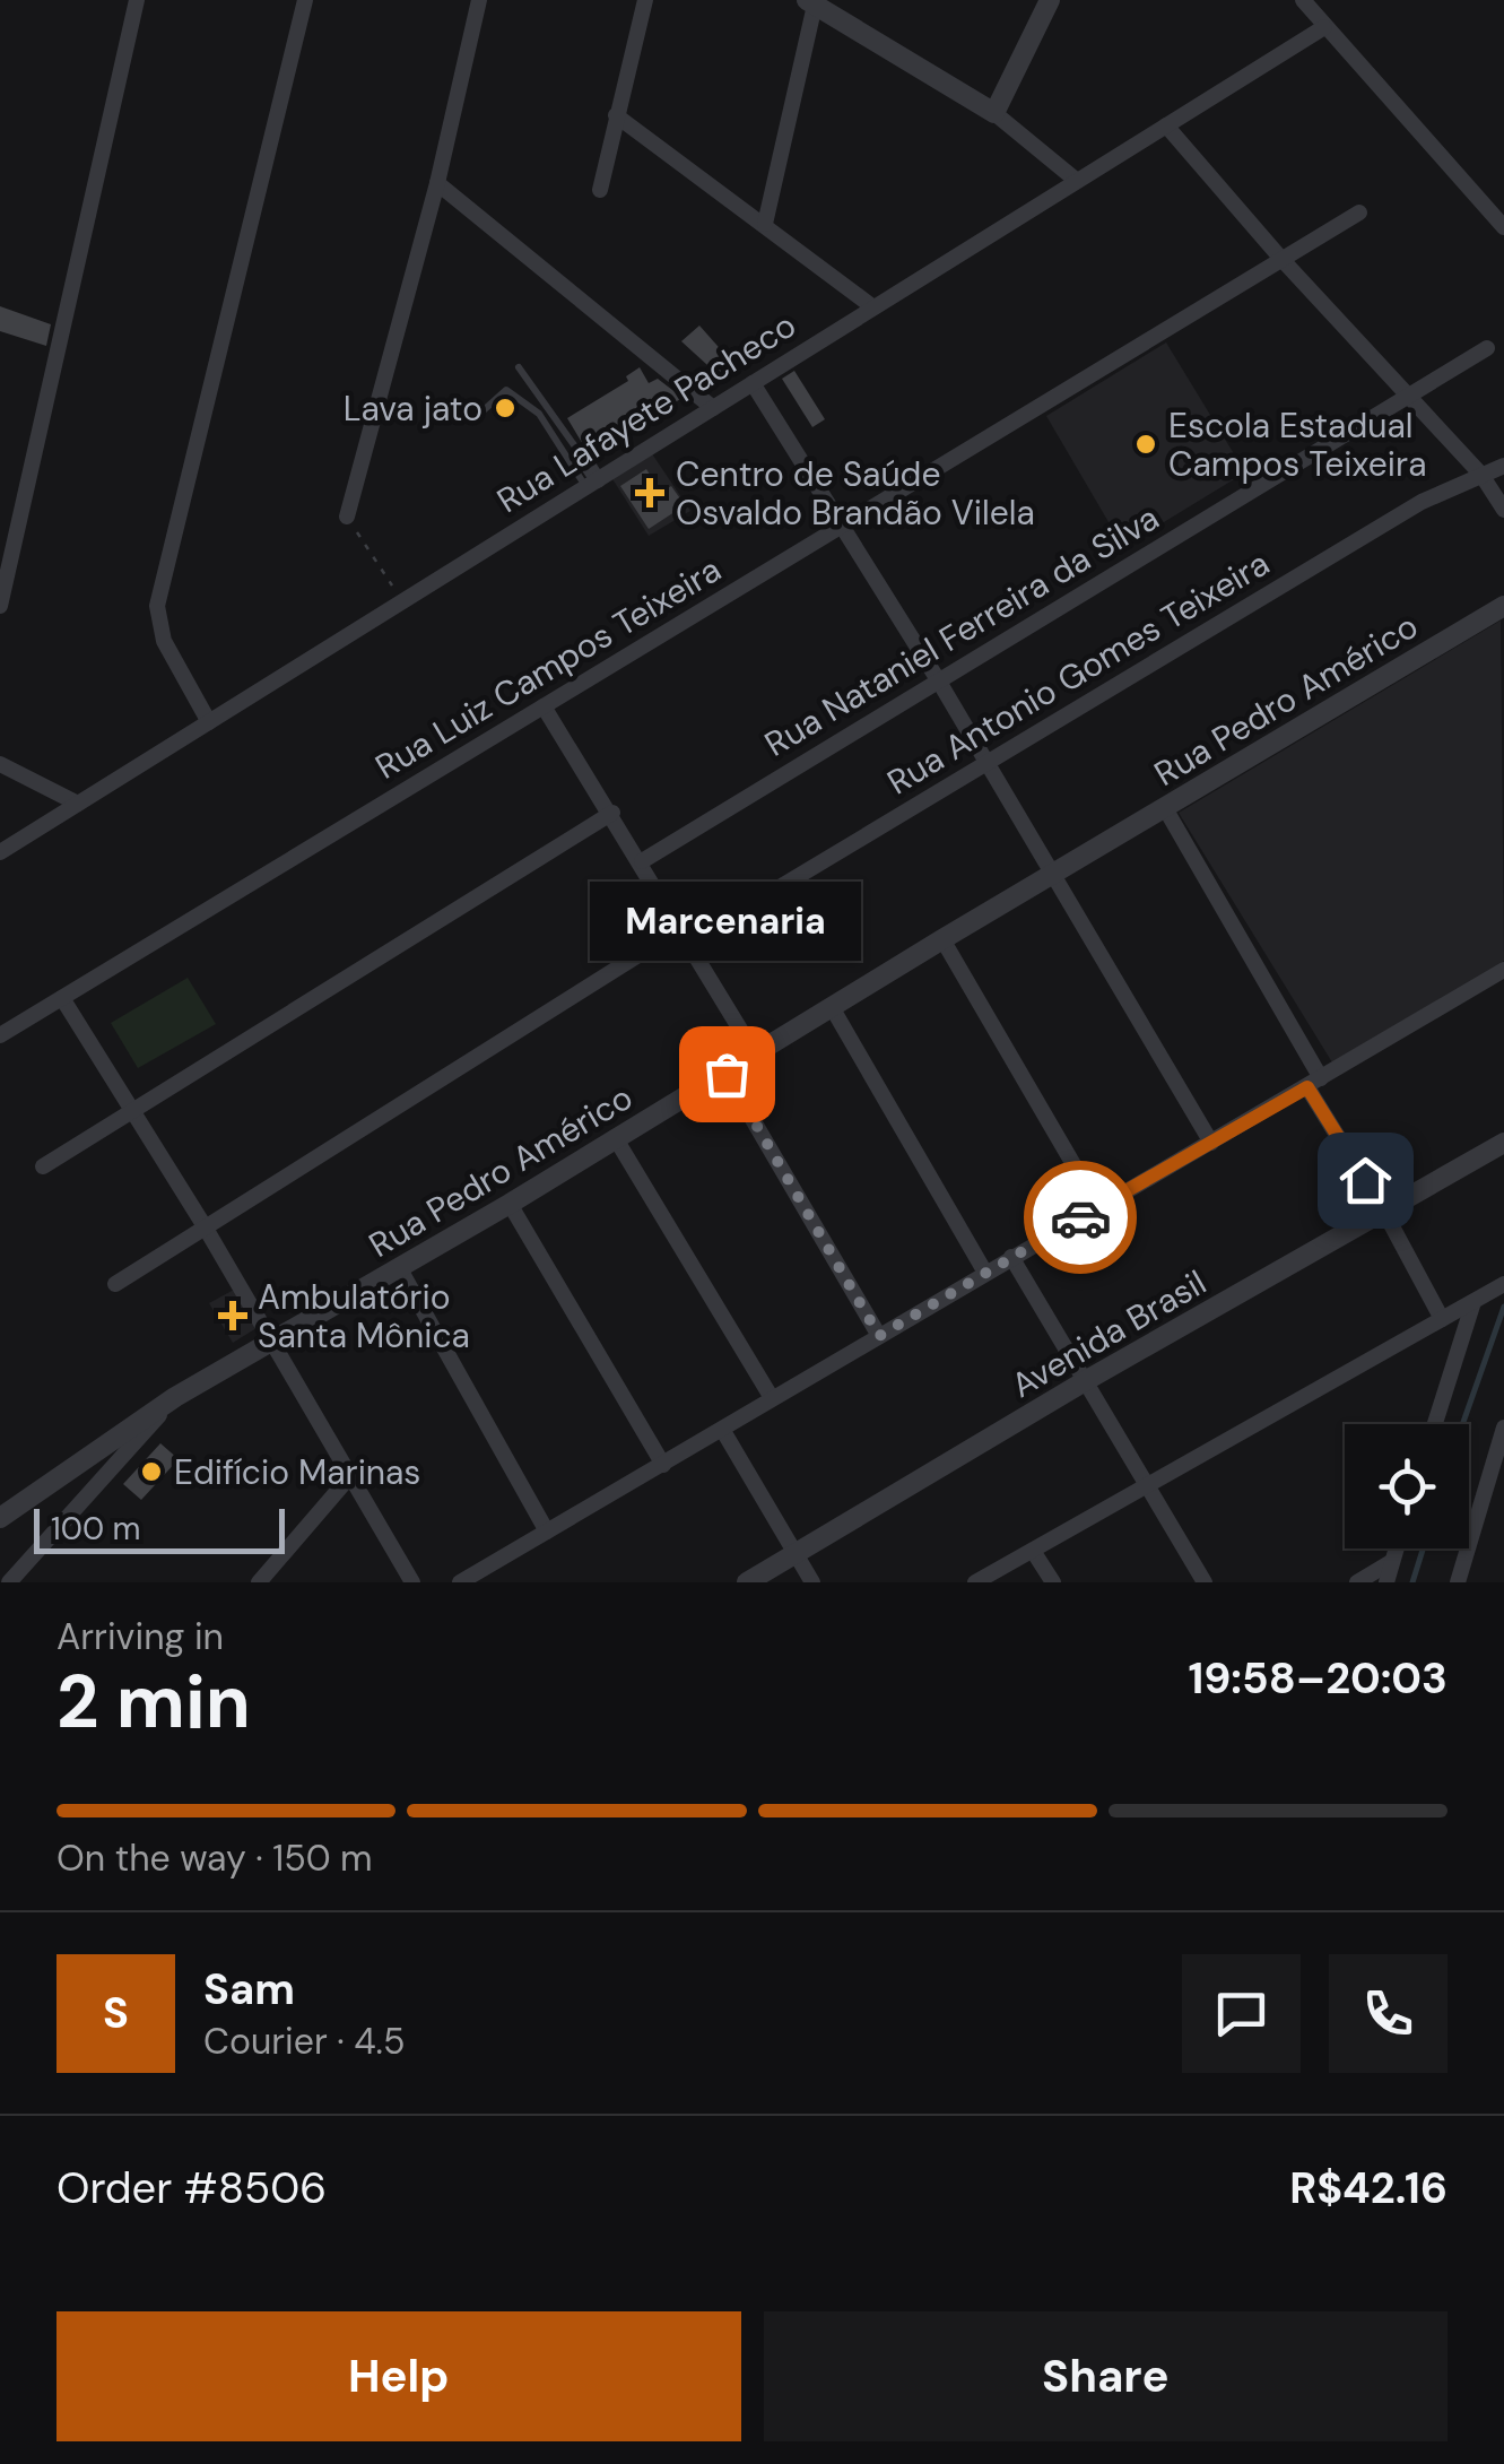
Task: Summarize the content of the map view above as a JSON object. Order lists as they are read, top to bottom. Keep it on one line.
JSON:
{"streets":{"street":["Rua Lafayete Pacheco","Rua Nataniel Ferreira da Silva","Rua Luiz Campos Teixeira","Rua Antonio Gomes Teixeira","Rua Pedro Américo","Avenida Brasil"]},"places":{"other":["Lava jato","Escola Estadual Campos Teixeira","Marcenaria","Edifício Marinas"],"health":["Centro de Saúde Osvaldo Brandão Vilela","Ambulatório Santa Mônica"]},"scale_bar":"100 m","page":{"bubble":"Marcenaria","scale":"100 m","heading":["2 min","Arriving in","19:58–20:03"],"panel":["Sam","Courier · 4.5","Order #8506","R$42.16"],"bar":"On the way · 150 m","round":"S","buttons":["Help","Share"]}}
